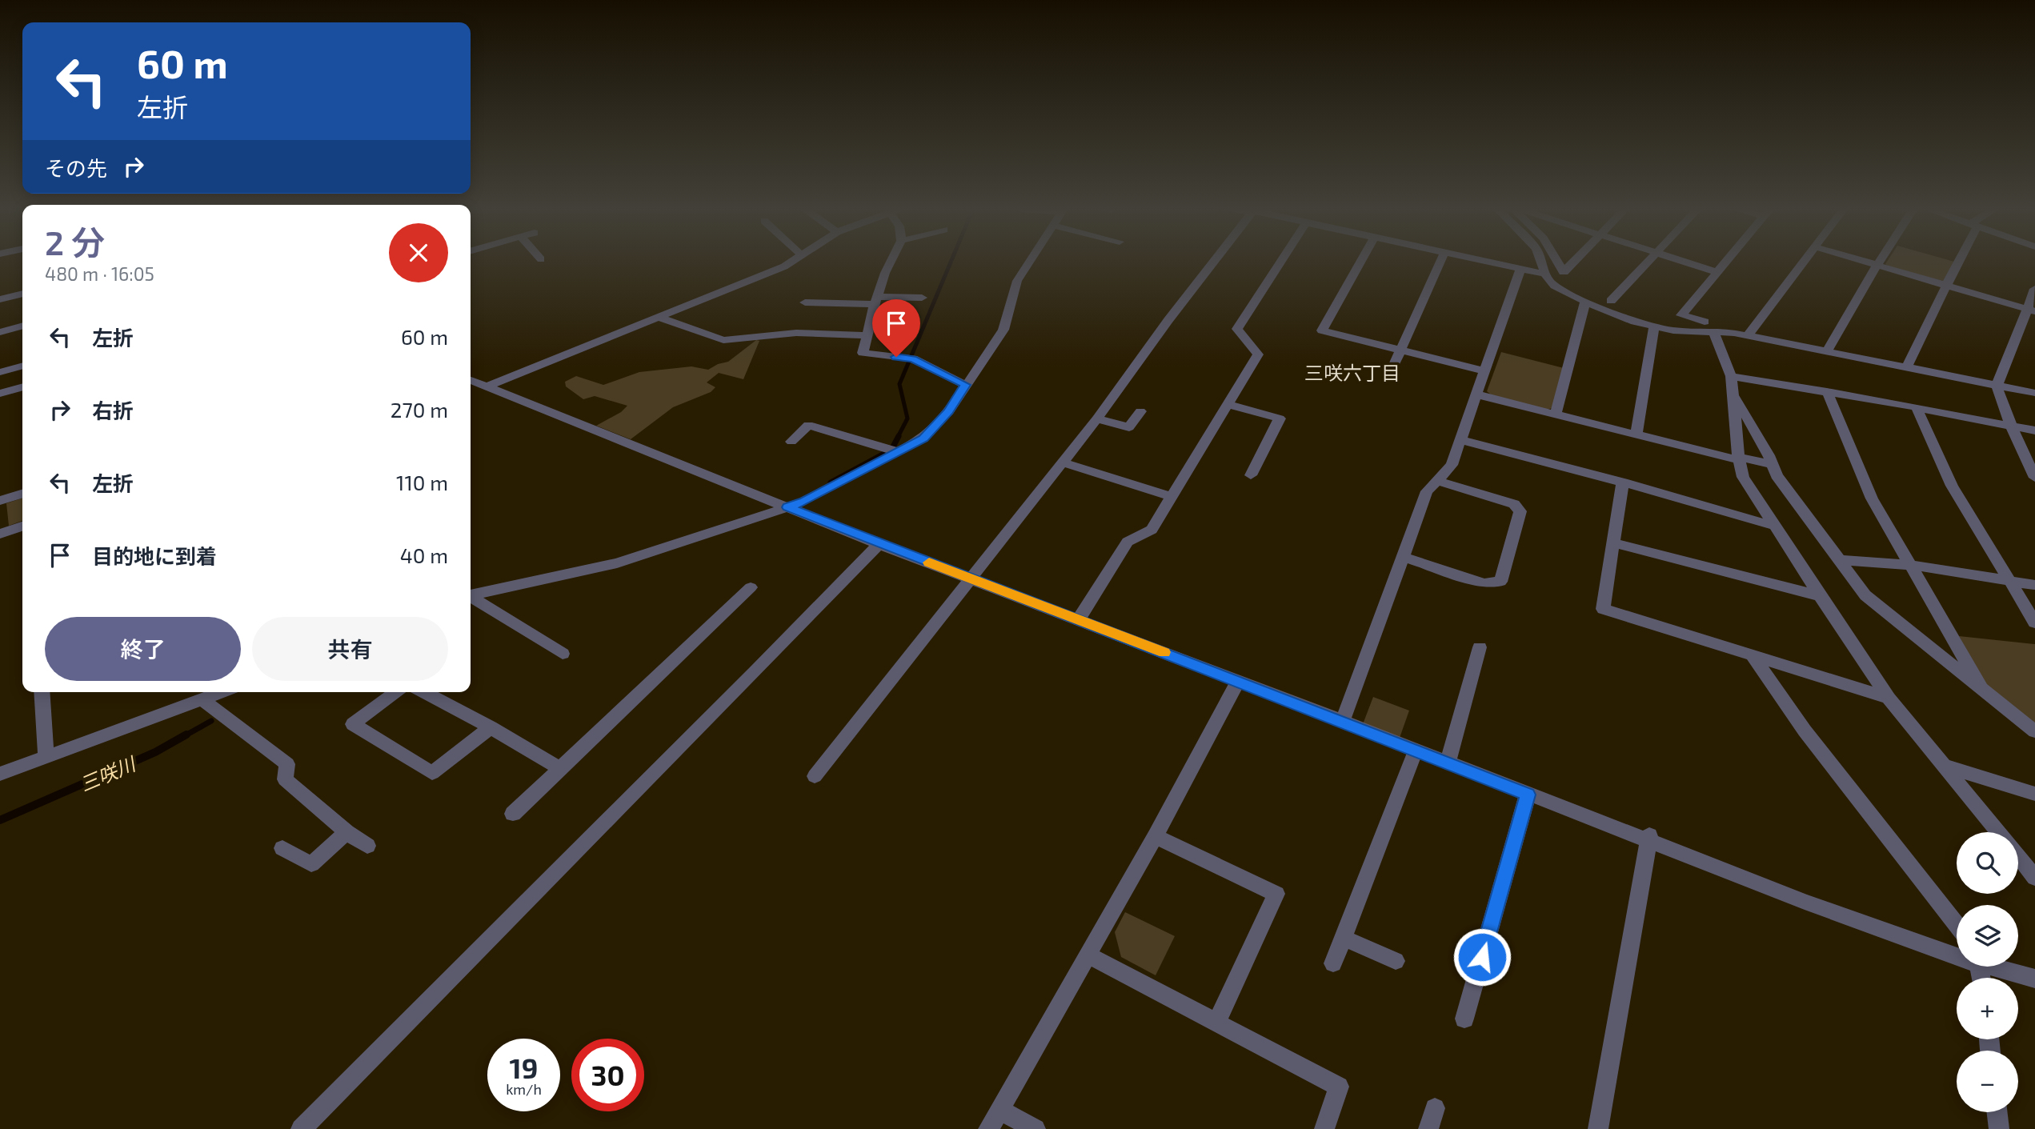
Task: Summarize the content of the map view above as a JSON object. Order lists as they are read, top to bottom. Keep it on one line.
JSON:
{"districts":["三咲六丁目"],"water":["三咲川"],"page":{"turn":["60 m","左折"],"then":"その先","heading":["2 分","480 m · 16:05"],"list":[{"name":"左折","value":"60 m"},{"name":"右折","value":"270 m"},{"name":"左折","value":"110 m"},{"name":"目的地に到着","value":"40 m"}],"buttons":["終了","共有"],"map_buttons":["+","−"],"speed":"19 km/h","limit":"30"}}
